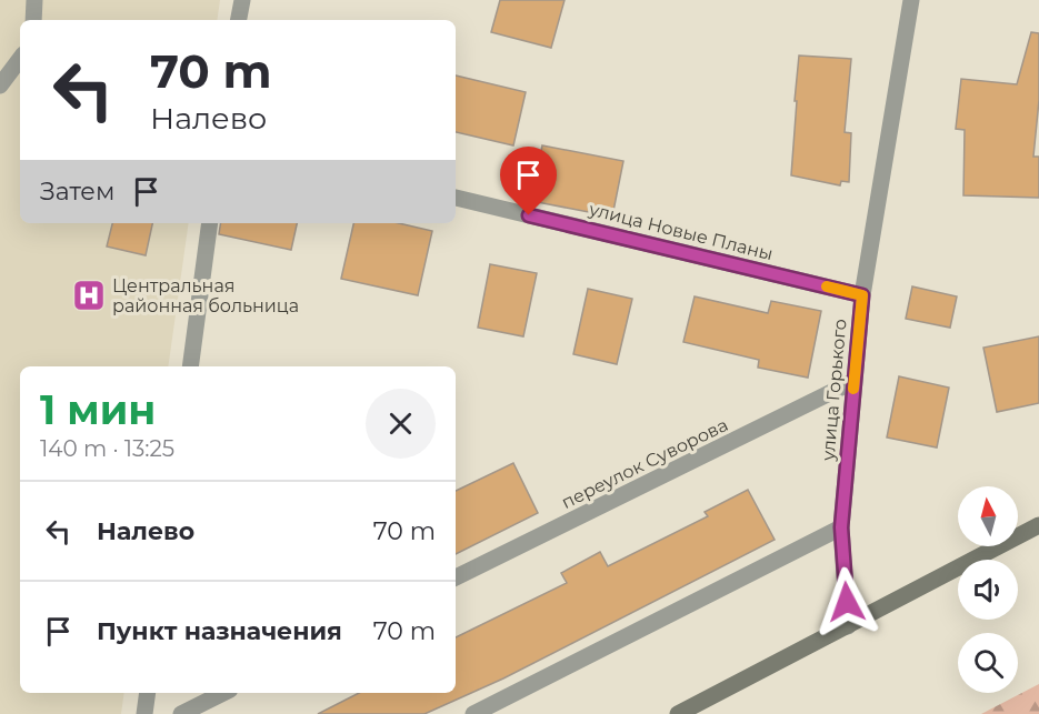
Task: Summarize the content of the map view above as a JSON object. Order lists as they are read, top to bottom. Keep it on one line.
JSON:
{"streets":{"street":["улица Новые Планы","улица Горького","переулок Суворова"]},"crossings":[["улица Новые Планы","улица Горького"],["улица Горького","переулок Суворова"]],"places":{"hospital":["Центральная районная больница"]},"north":"top","page":{"turn":["70 m","Налево"],"then":"Затем","heading":["1 мин","140 m · 13:25"],"list":[{"name":"Налево","value":"70 m"},{"name":"Пункт назначения","value":"70 m"}]}}
